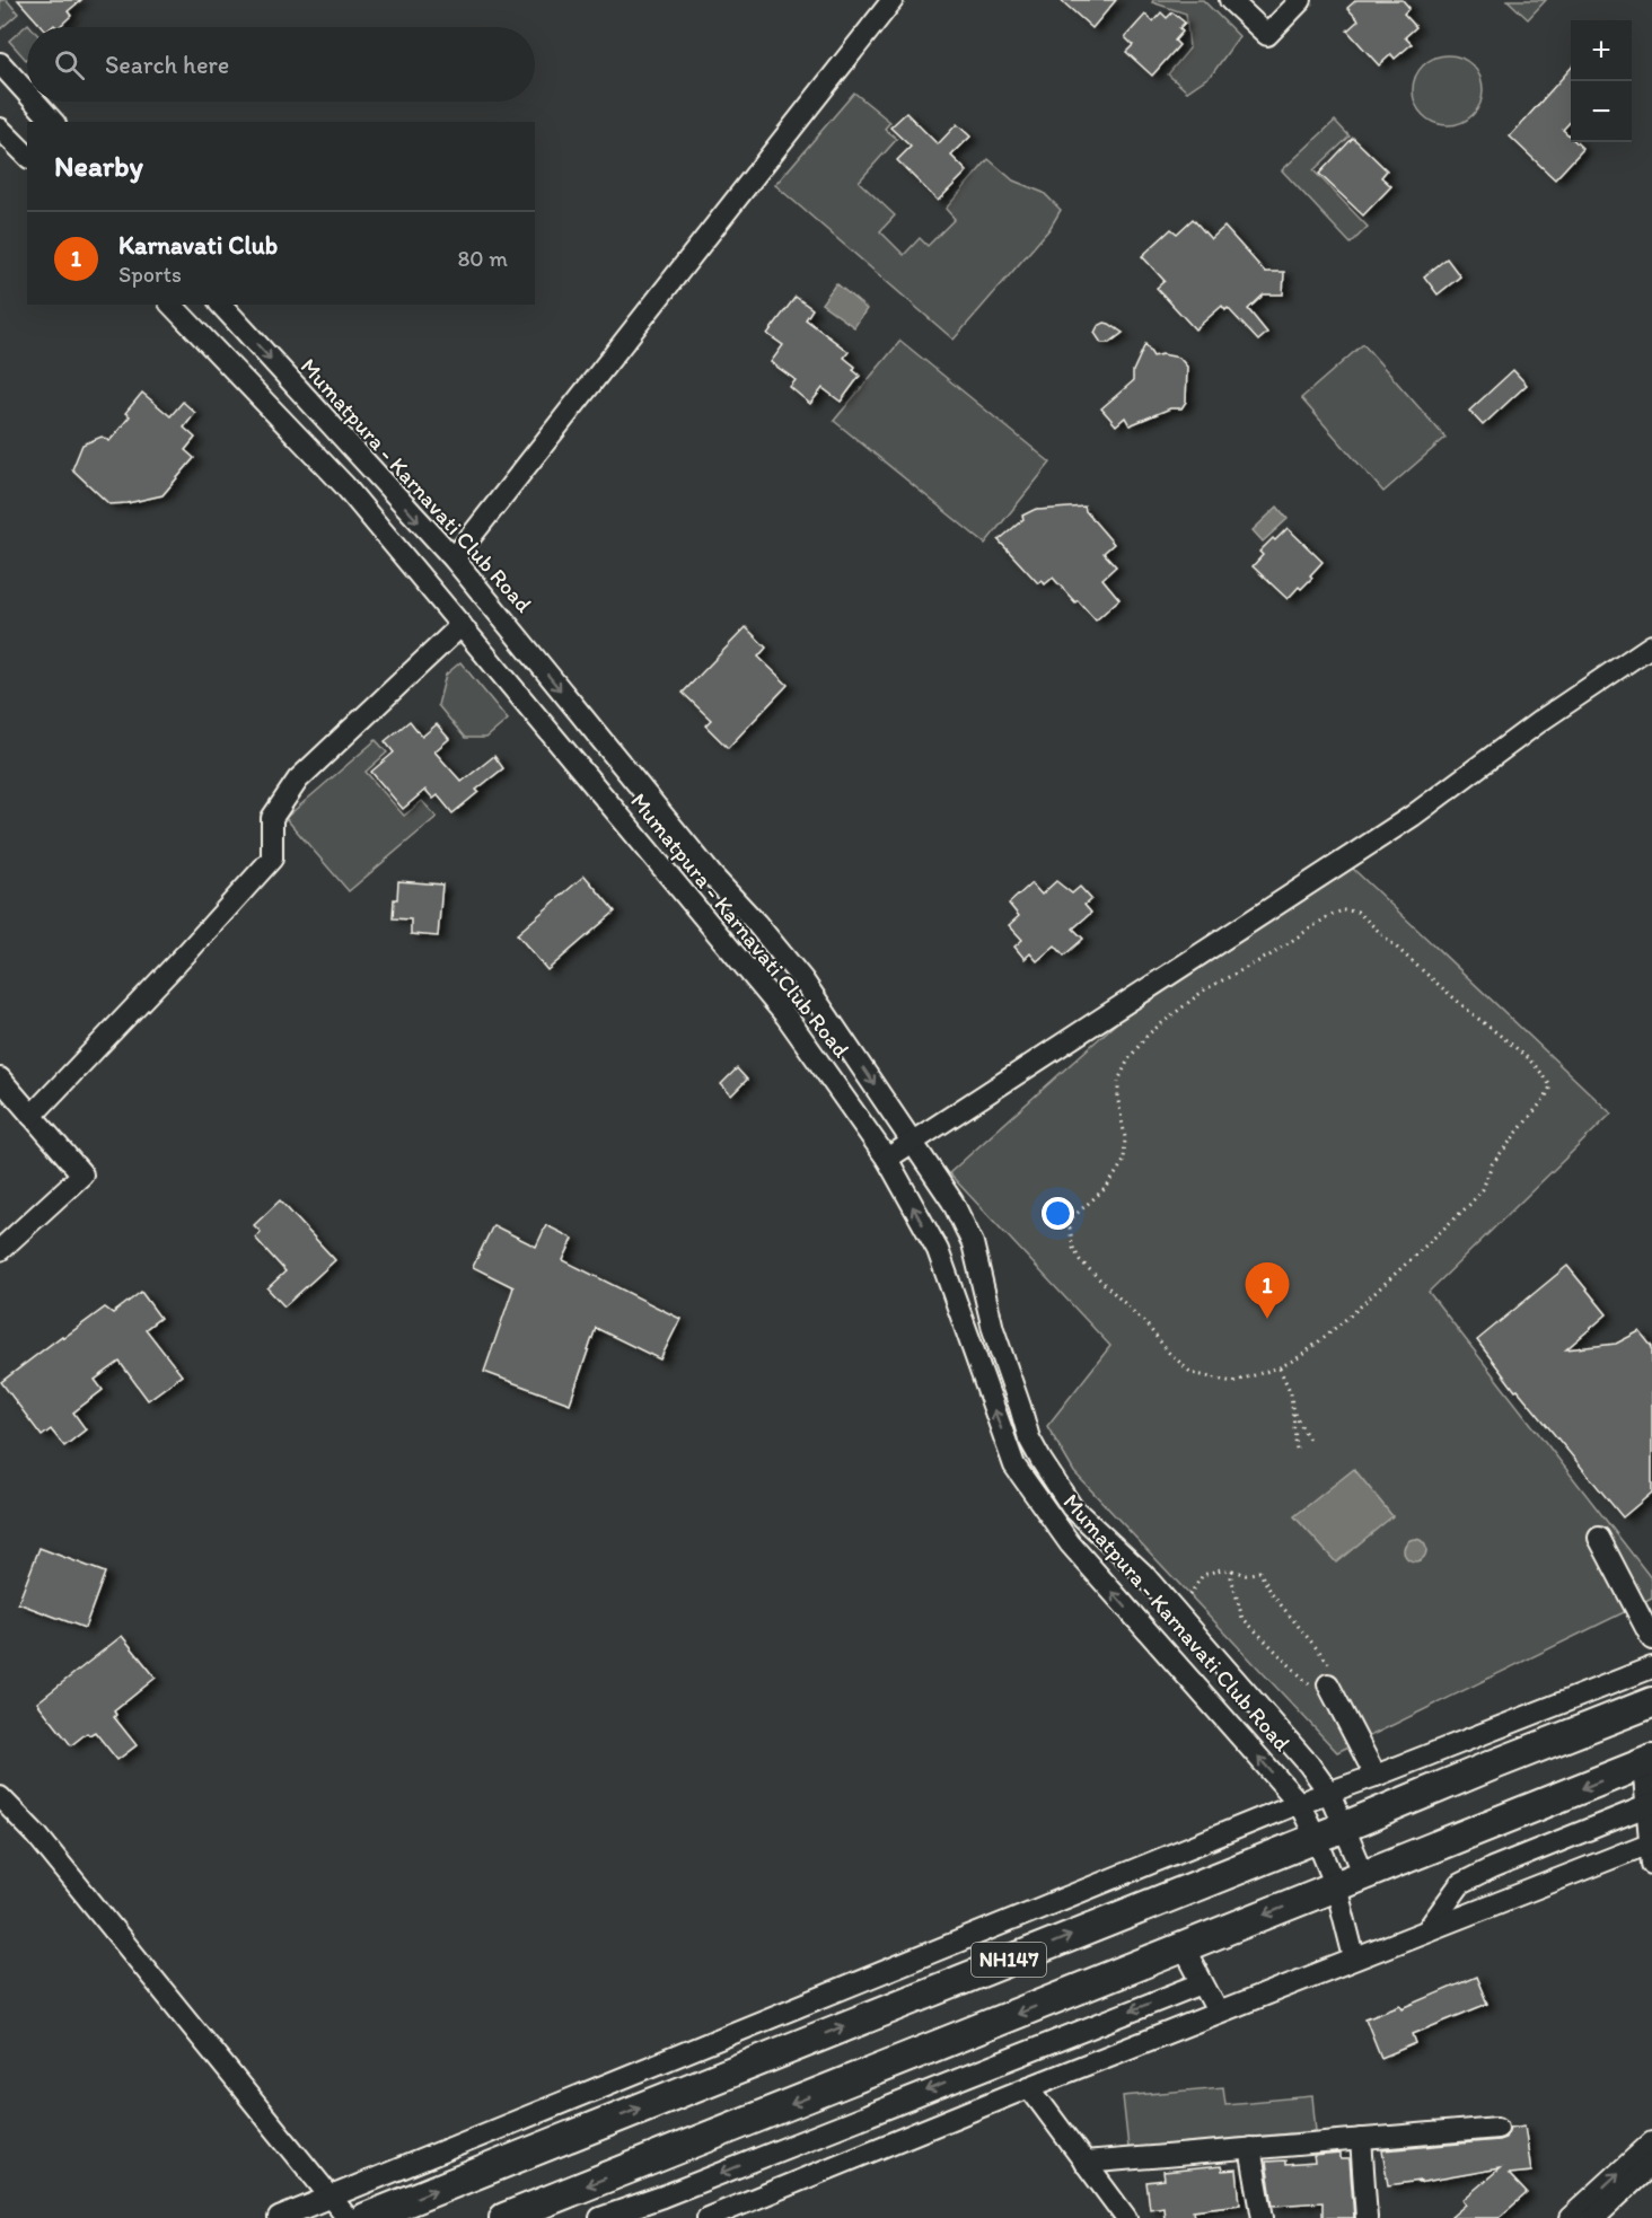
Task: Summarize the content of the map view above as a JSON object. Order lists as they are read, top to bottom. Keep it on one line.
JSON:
{"streets":{"highway":["NH147"],"street":["Mumatpura - Karnavati Club Road"]},"crossings":[["Mumatpura - Karnavati Club Road","NH147"]],"page":{"map_buttons":["+","−"],"search":"Search here","heading":"Nearby","list":[{"mark":"1","name":"Karnavati Club","note":"Sports","value":"80 m"}],"pins":"1"}}
